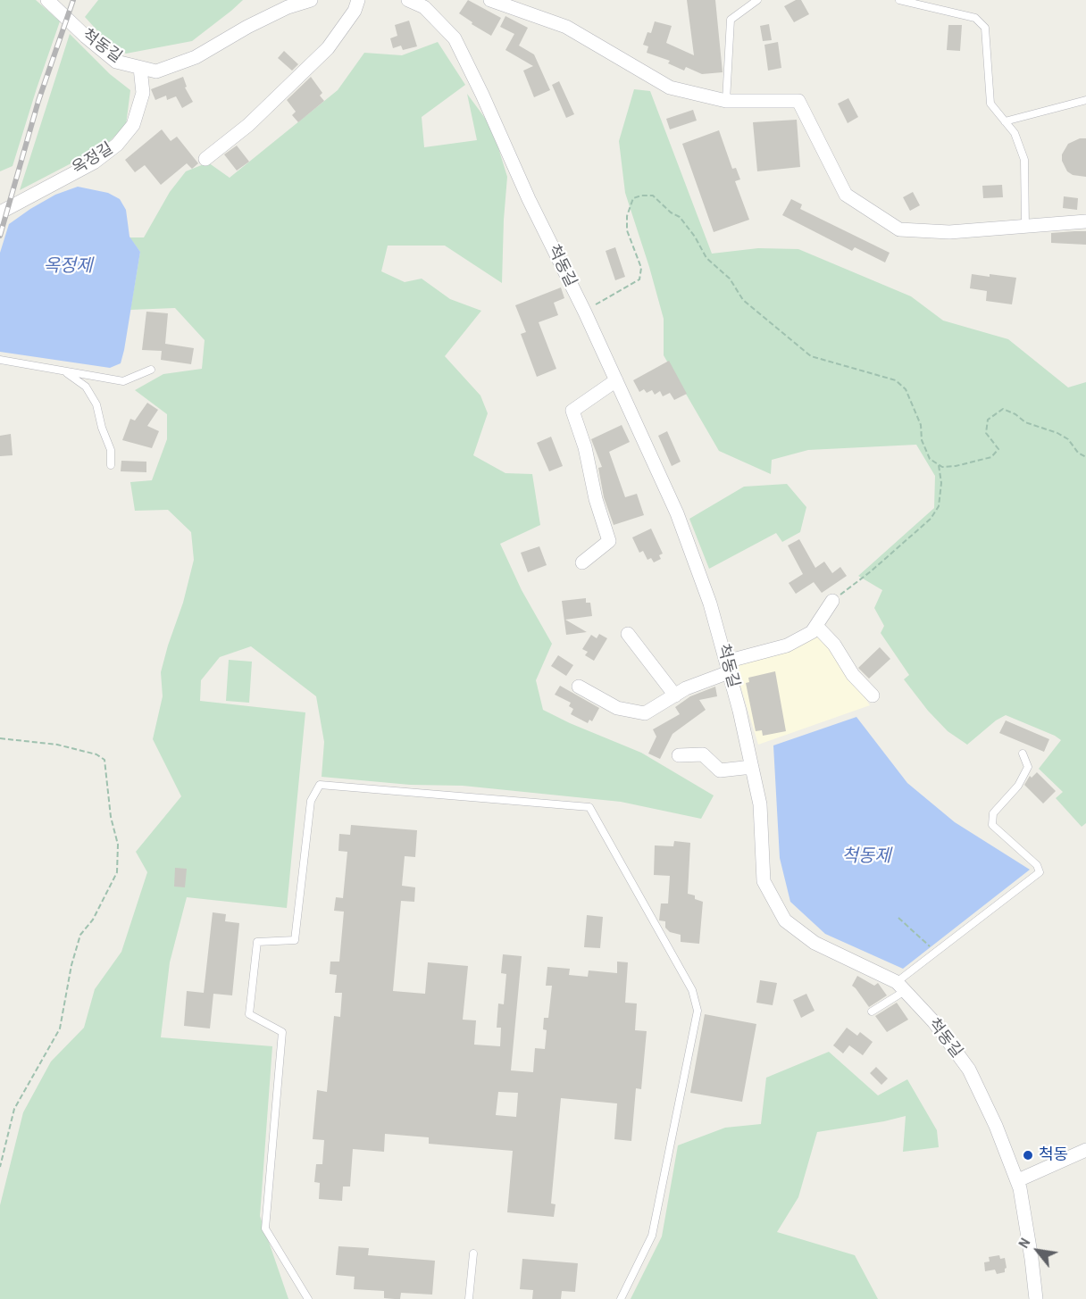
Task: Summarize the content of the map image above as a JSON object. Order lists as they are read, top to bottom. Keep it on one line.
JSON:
{"streets":{"street":["척동길","옥정길"]},"crossings":[["척동길","옥정길"]],"water":["옥정제","척동제"],"places":["척동"],"north":"top left"}
